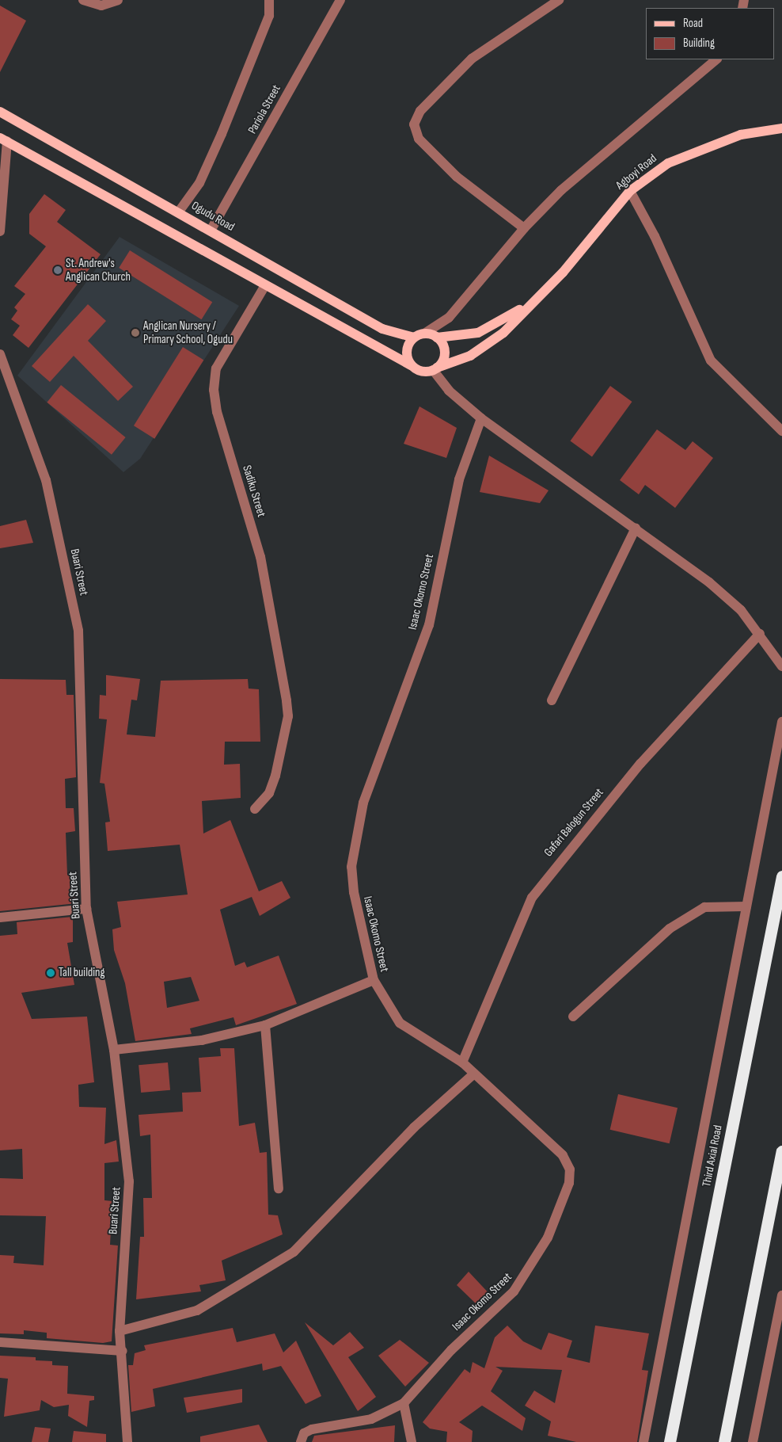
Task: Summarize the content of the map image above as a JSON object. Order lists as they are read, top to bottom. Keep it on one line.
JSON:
{"streets":{"highway":["Third Axial Road"],"main road":["Agboyi Road","Ogudu Road"],"street":["Pariola Street","Sadiku Street","Buari Street","Isaac Okomo Street","Gafari Balogun Street"]},"crossings":[["Pariola Street","Ogudu Road"],["Isaac Okomo Street","Gafari Balogun Street"]],"places":["St. Andrew's Anglican Church","Anglican Nursery / Primary School, Ogudu","Tall building"],"legend":["Road","Building"]}
